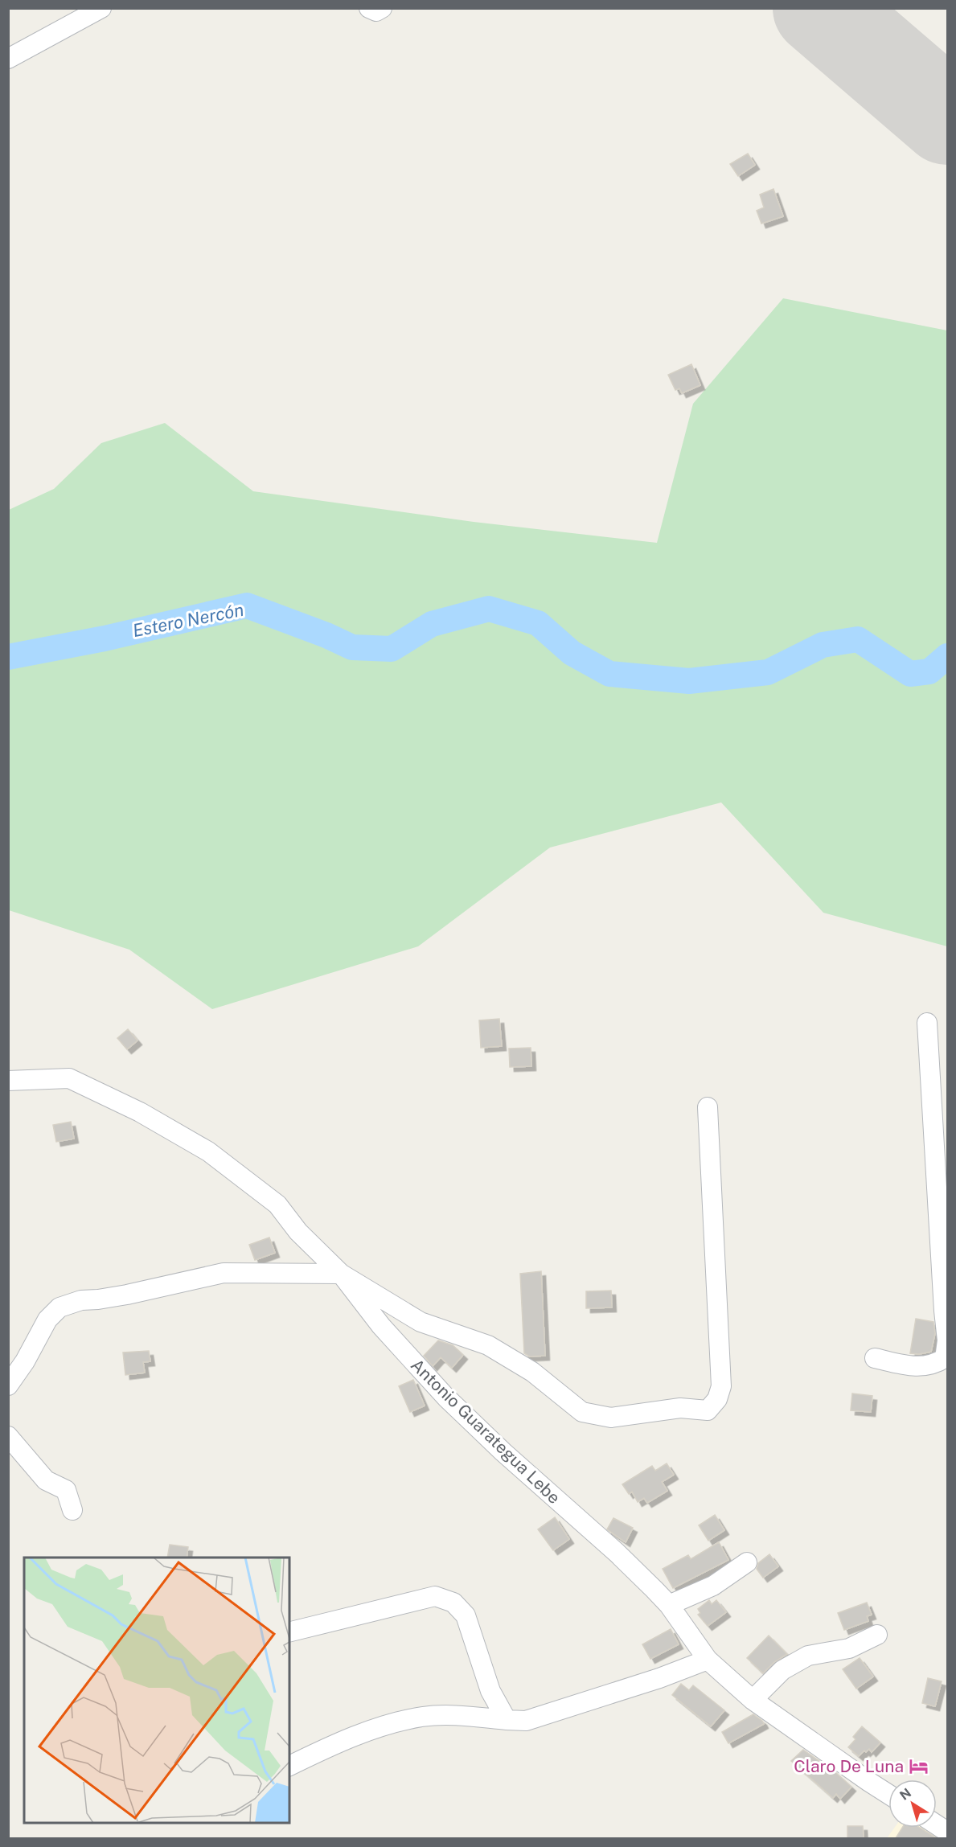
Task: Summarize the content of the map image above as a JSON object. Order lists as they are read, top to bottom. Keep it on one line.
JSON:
{"streets":{"street":["Antonio Guarategua Lebe"]},"water":["Estero Nercón"],"places":{"hotel":["Claro De Luna"]},"north":"top left"}
